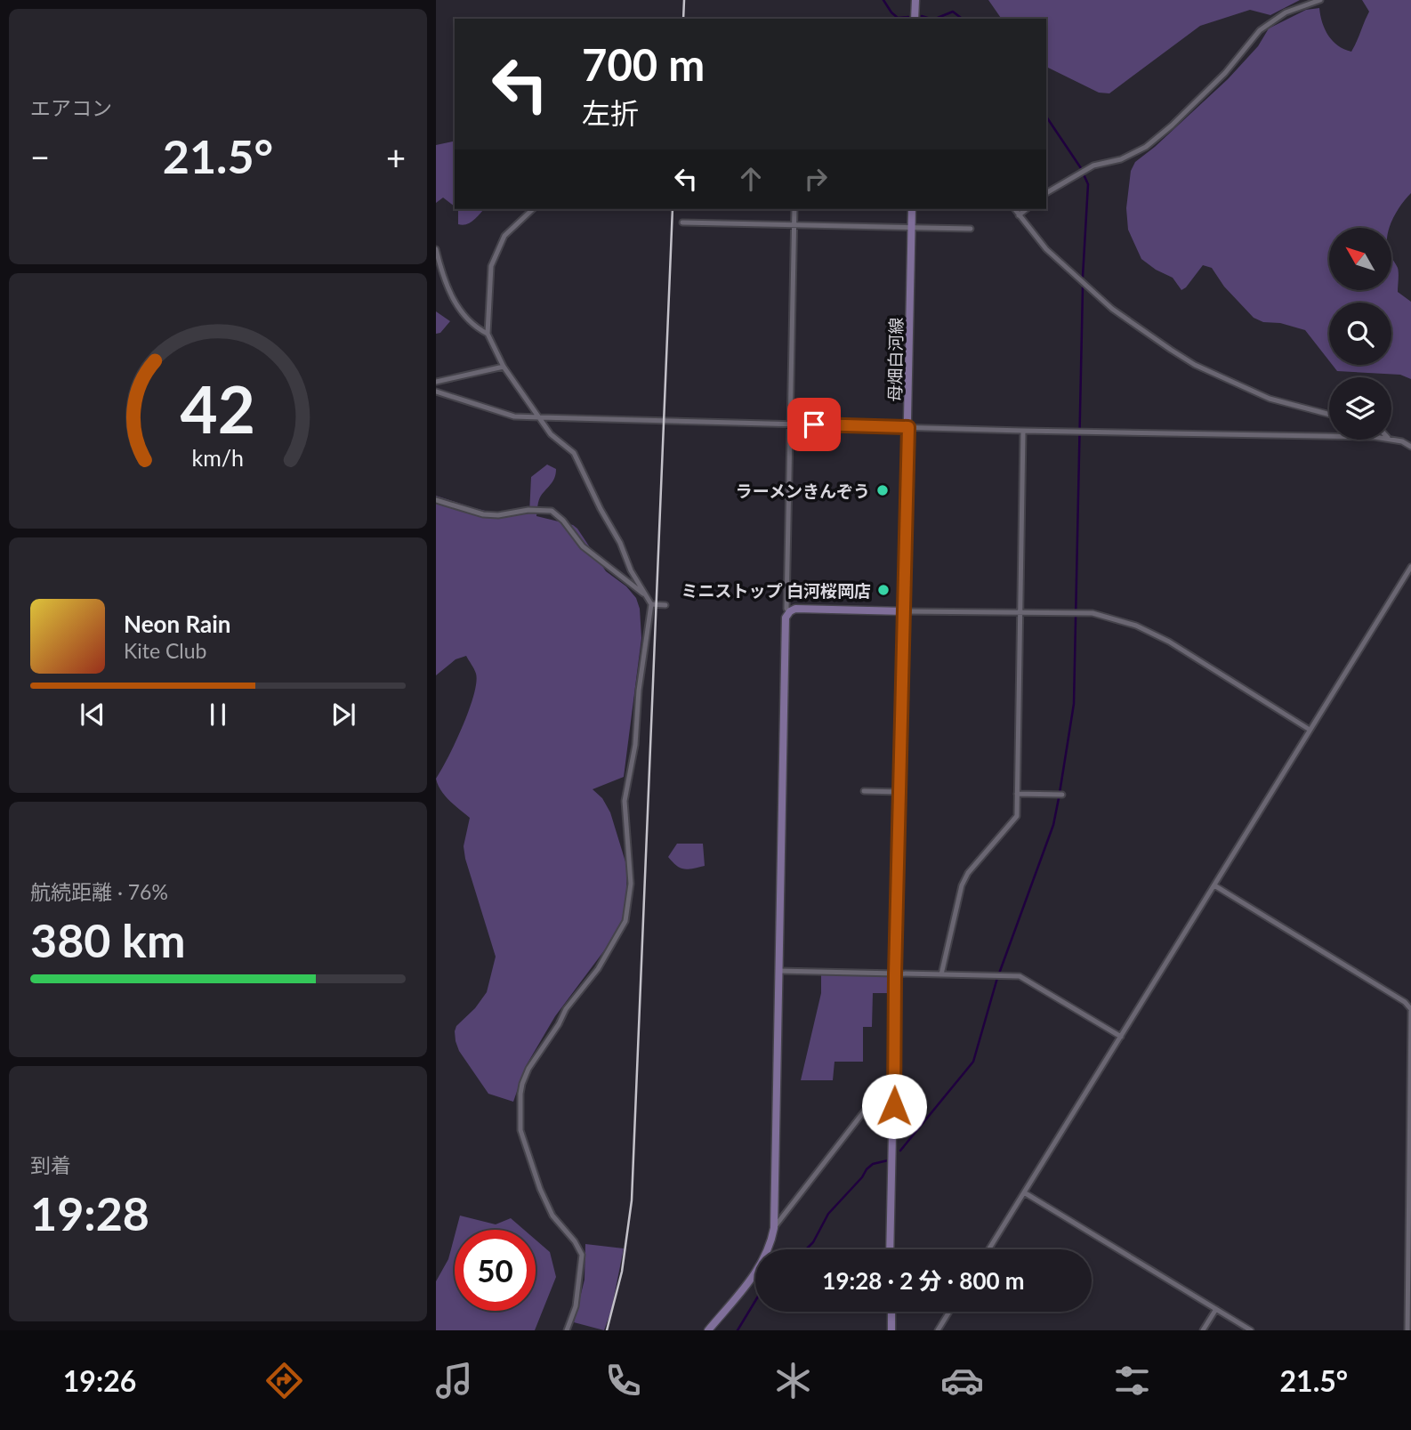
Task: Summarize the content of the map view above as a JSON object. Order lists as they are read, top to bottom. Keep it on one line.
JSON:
{"streets":{"main road":["母畑白河線"]},"places":["ラーメンきんぞう","ミニストップ 白河桜岡店"],"north":"top left","page":{"tile":["エアコン",["航続距離 · 76%","380 km"],["到着","19:28"]],"turn":["700 m","左折"],"heat":["−","21.5°","+"],"song":["Neon Rain","Kite Club"],"limit":"50","trip":"19:28 · 2 分 · 800 m","tabs":["19:26","21.5°"],"gauge":["42","km/h"]}}
